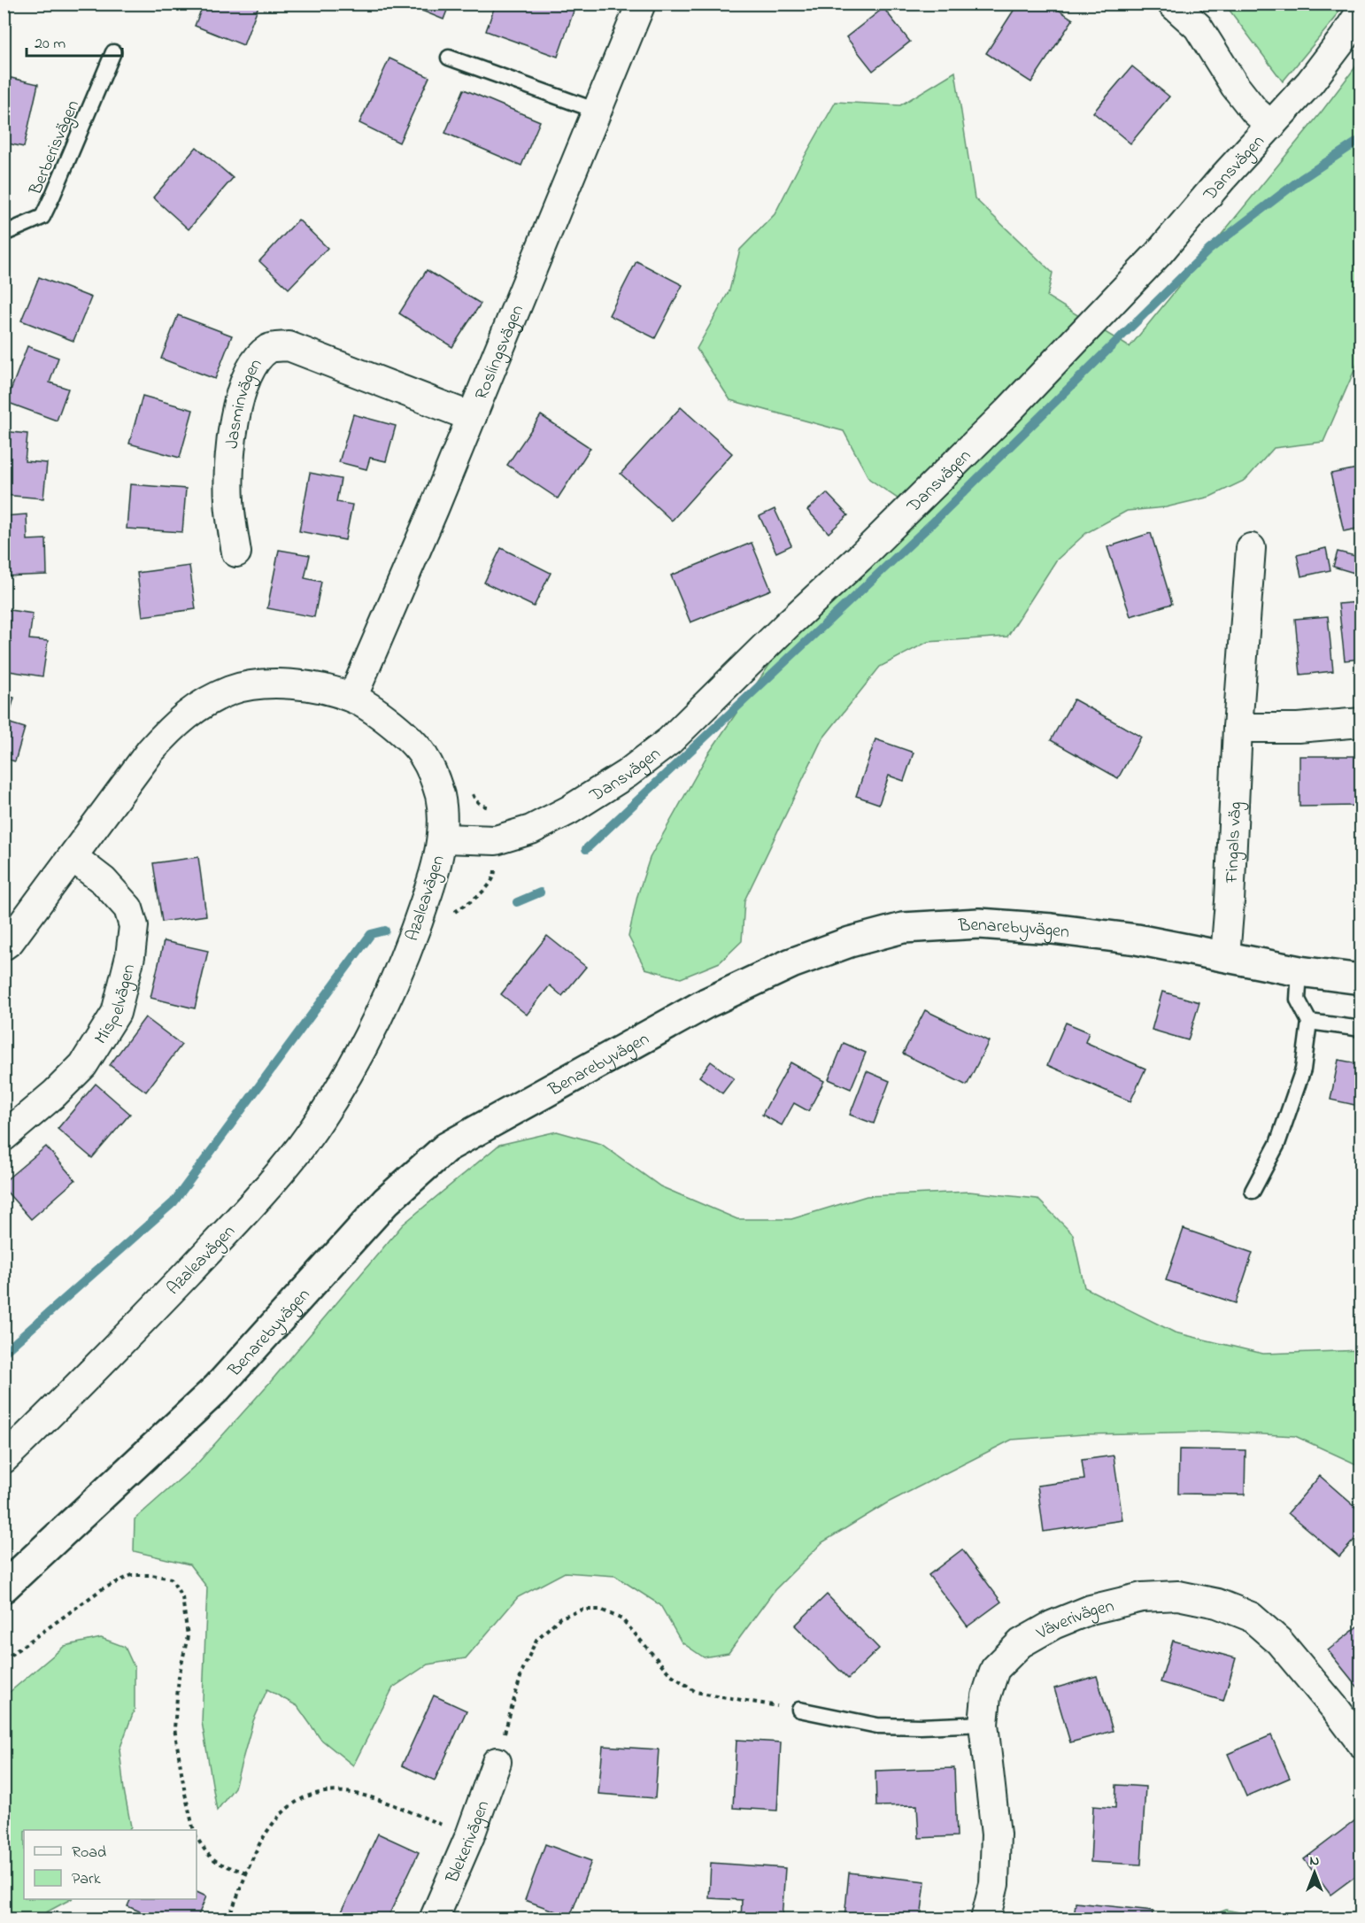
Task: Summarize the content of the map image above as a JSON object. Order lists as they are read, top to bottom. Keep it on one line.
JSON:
{"streets":{"street":["Dansvägen","Roslingsvägen","Jasminvägen","Fingals väg","Azaleavägen","Benarebyvägen","Mispelvägen","Väverivägen","Blekerivägen"],"lane":["Berberisvägen"]},"crossings":[["Dansvägen","Azaleavägen"],["Roslingsvägen","Jasminvägen"],["Roslingsvägen","Azaleavägen"],["Fingals väg","Benarebyvägen"],["Azaleavägen","Mispelvägen"]],"legend":["Road","Park"],"scale_bar":"20 m","north":"top"}
